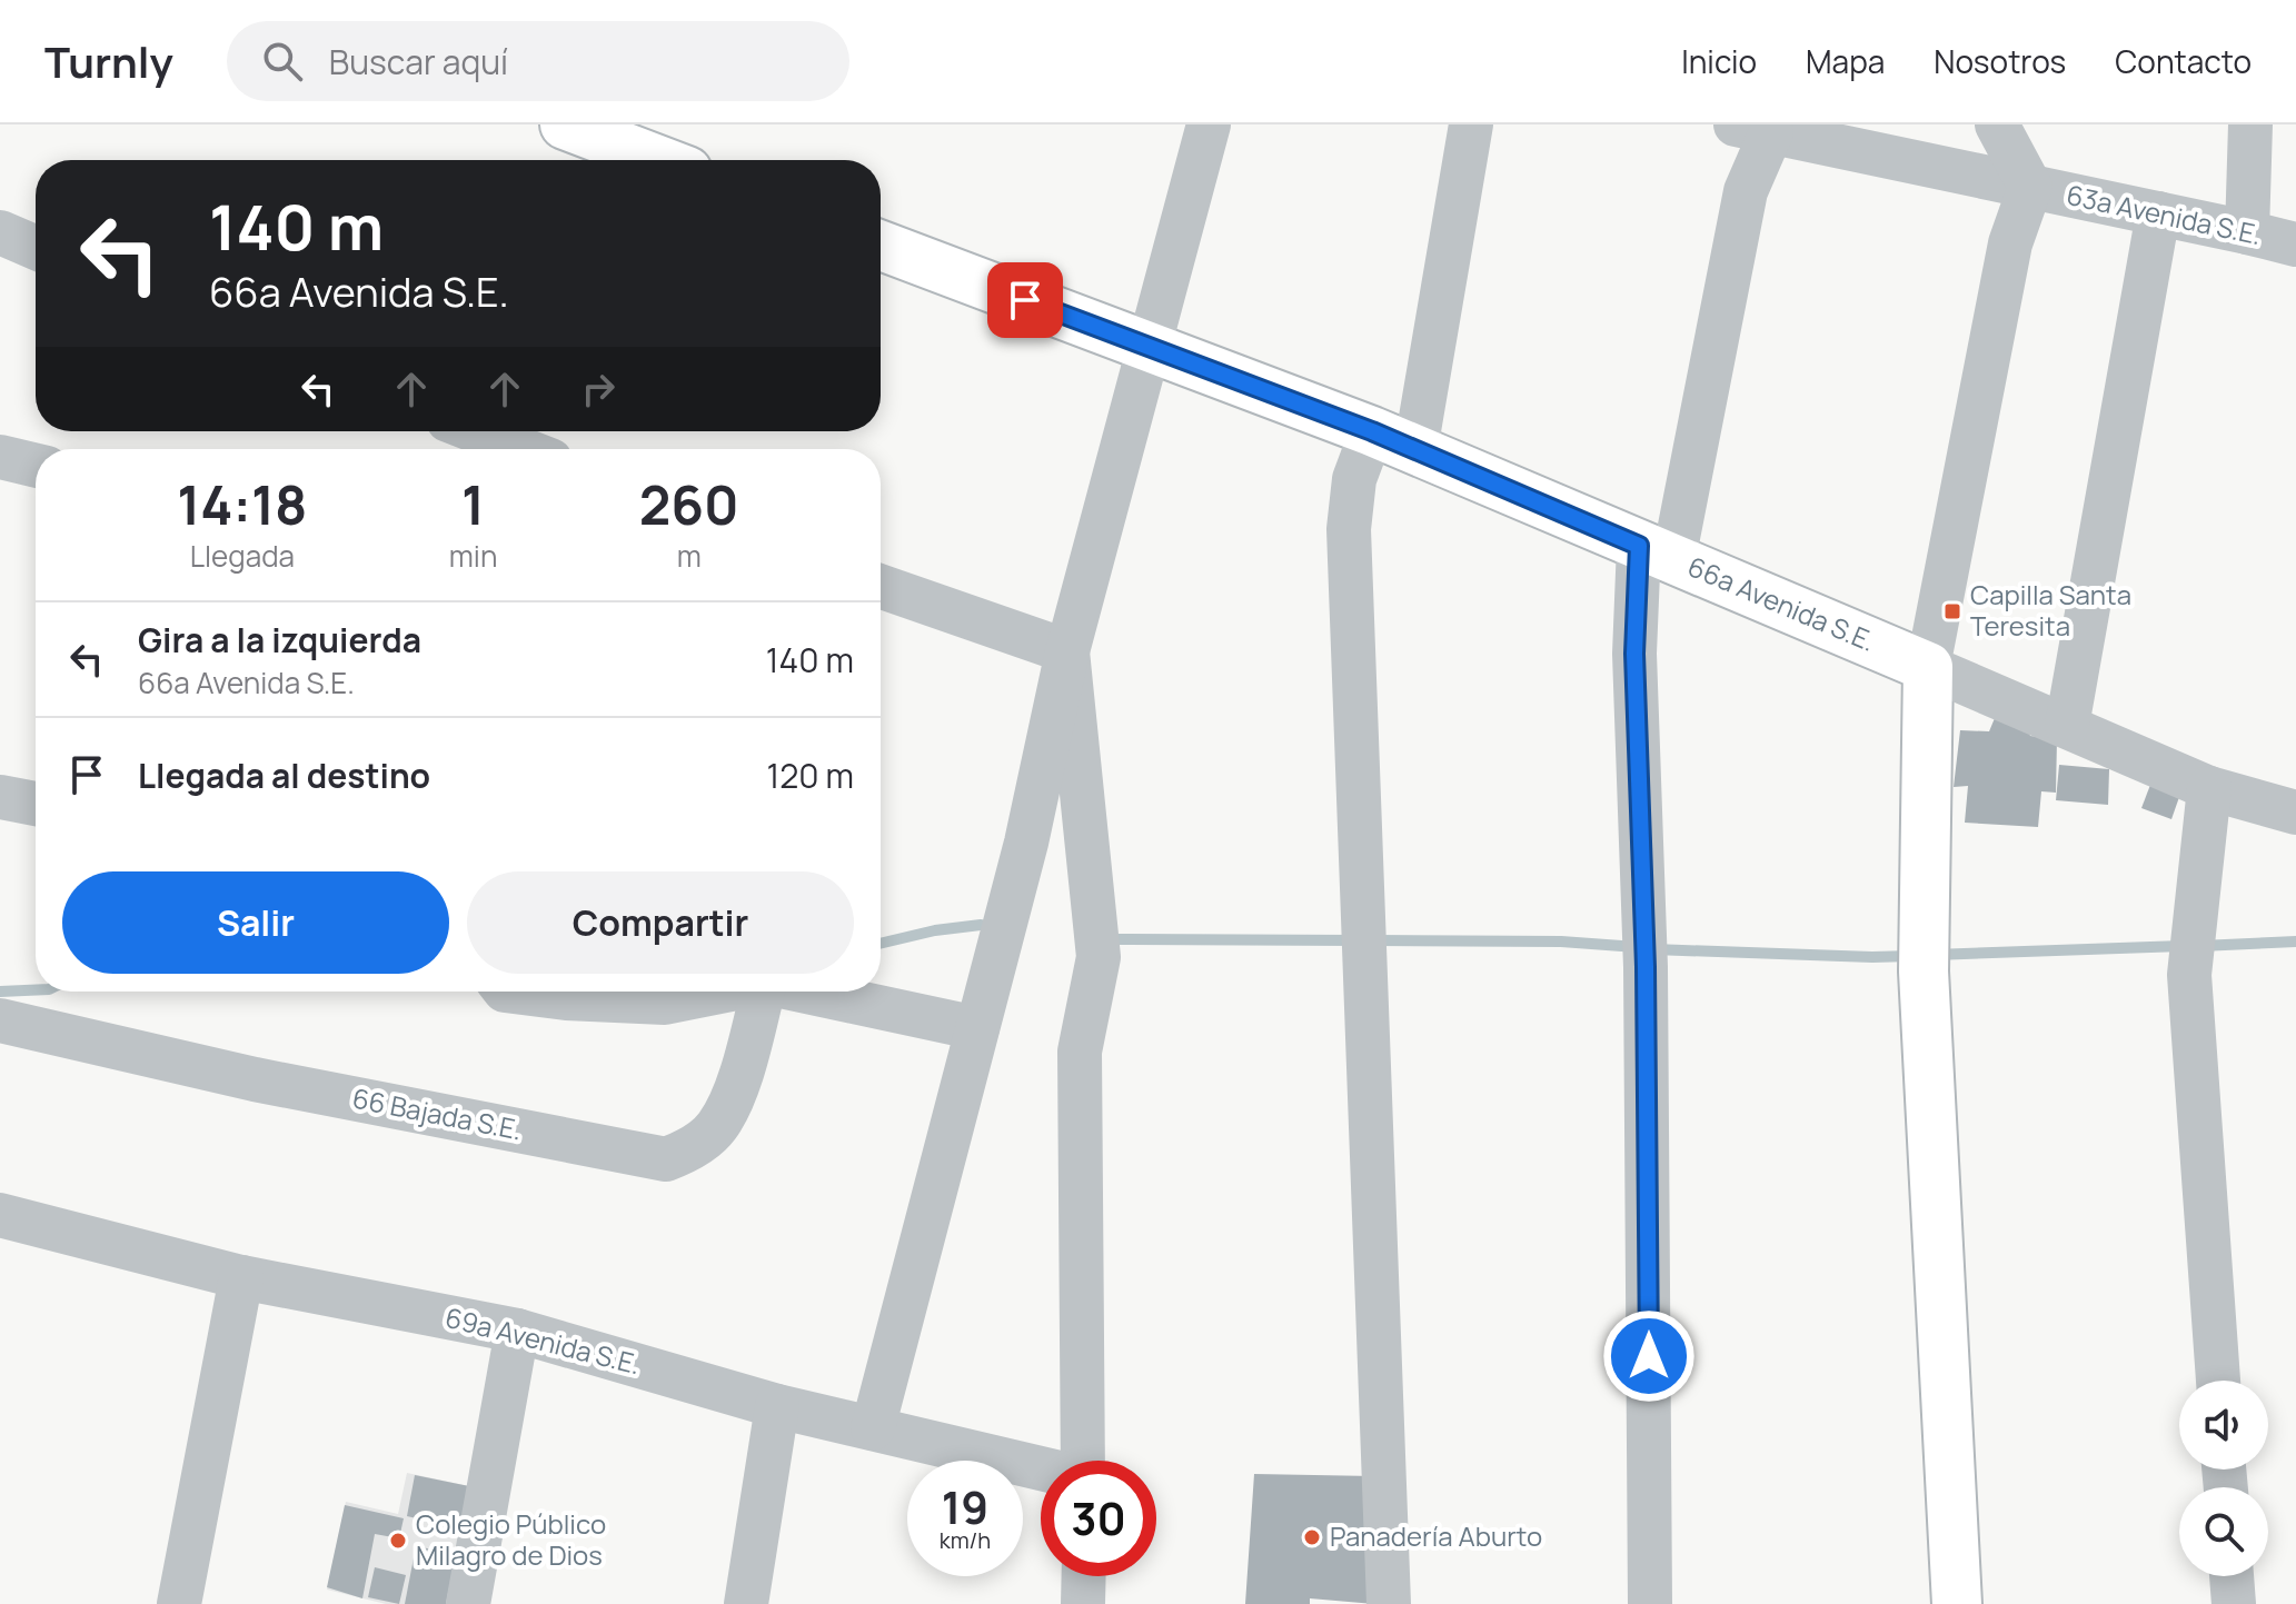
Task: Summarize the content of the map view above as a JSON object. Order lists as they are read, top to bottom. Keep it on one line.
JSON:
{"streets":{"street":["63a Avenida S.E.","66a Avenida S.E.","66 Bajada S.E.","69a Avenida S.E."]},"places":{"transit":["Capilla Santa Teresita"],"other":["Panadería Aburto","Colegio Público Milagro de Dios"]},"page":{"header":"Turnly","search":"Buscar aquí","nav":["Inicio","Mapa","Nosotros","Contacto"],"turn":["140 m","66a Avenida S.E."],"eta":["14:18","Llegada","1","min","260","m"],"list":[{"name":"Gira a la izquierda","note":"66a Avenida S.E.","value":"140 m"},{"name":"Llegada al destino","value":"120 m"}],"buttons":["Salir","Compartir"],"speed":"19 km/h","limit":"30"}}
